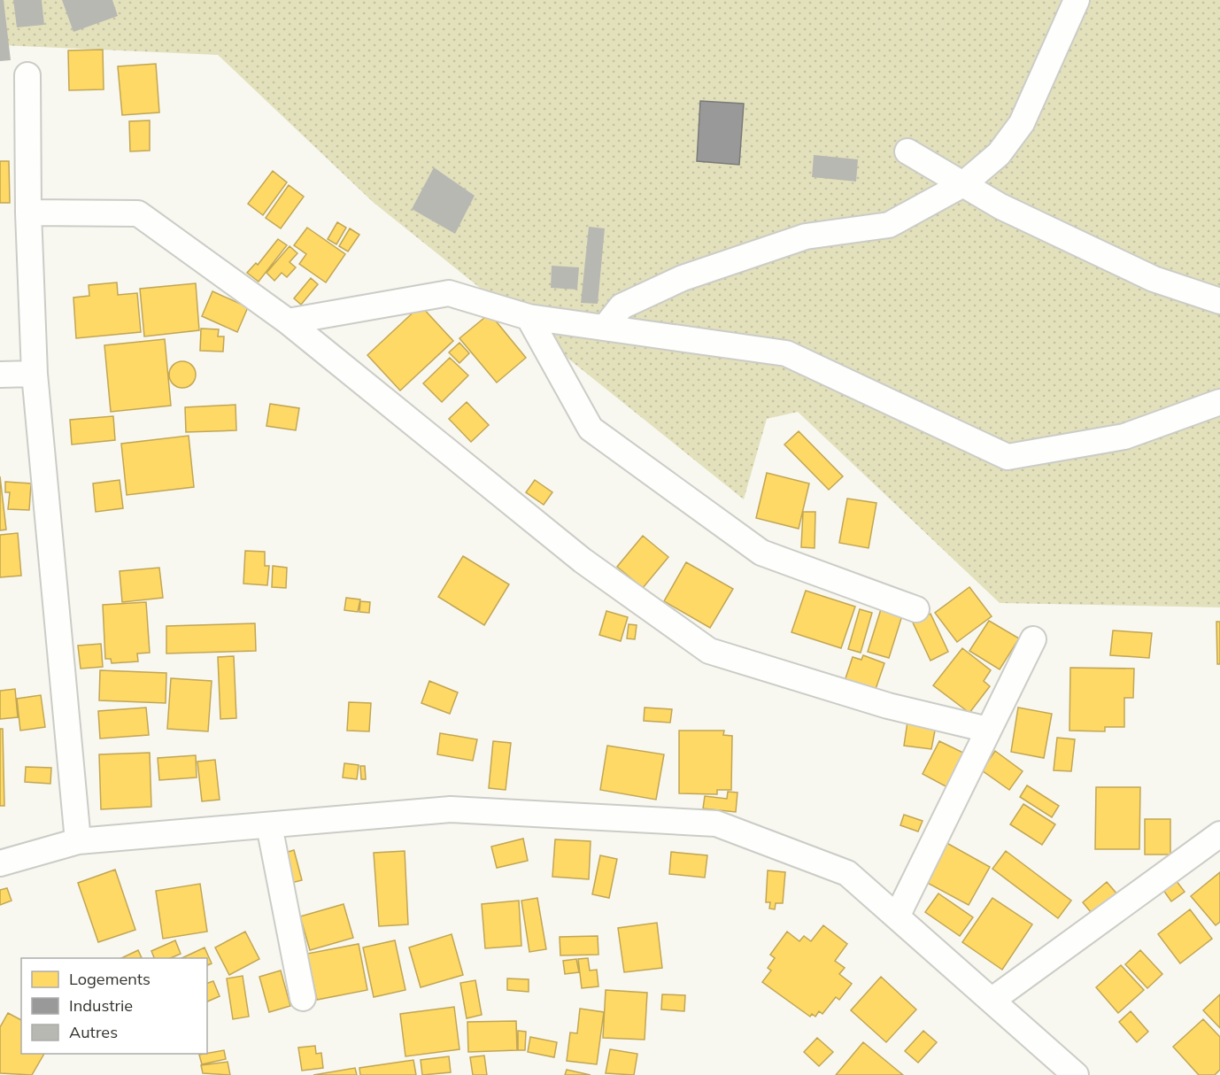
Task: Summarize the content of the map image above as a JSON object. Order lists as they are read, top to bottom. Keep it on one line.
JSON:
{"legend":["Logements","Industrie","Autres"]}
